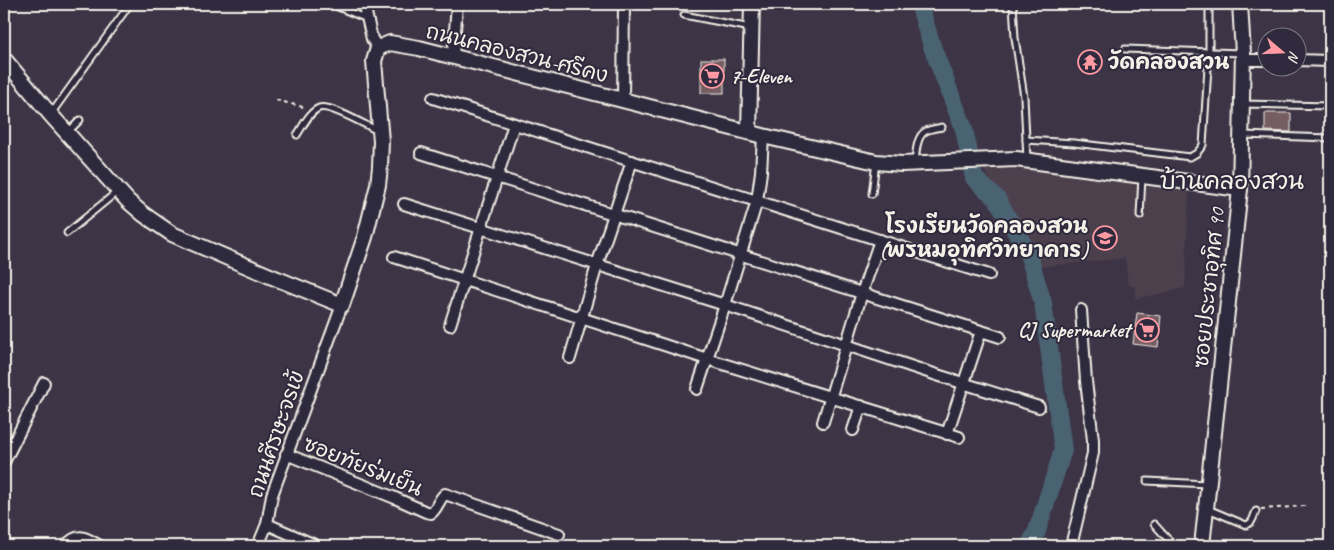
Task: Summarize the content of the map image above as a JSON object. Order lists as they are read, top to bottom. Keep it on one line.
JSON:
{"streets":{"street":["ถนนคลองสวน-ศรีคง","ซอยประชาอุทิศ 90","ถนนศีรษะจรเข้","ซอยทัยร่มเย็น"]},"crossings":[["ถนนคลองสวน-ศรีคง","ซอยประชาอุทิศ 90"],["ถนนศีรษะจรเข้","ซอยทัยร่มเย็น"]],"districts":["บ้านคลองสวน"],"places":{"temple":["วัดคลองสวน"],"supermarket":["7-Eleven","CJ Supermarket"],"school or university":["โรงเรียนวัดคลองสวน (พรหมอุทิศวิทยาคาร)"]},"north":"right"}
